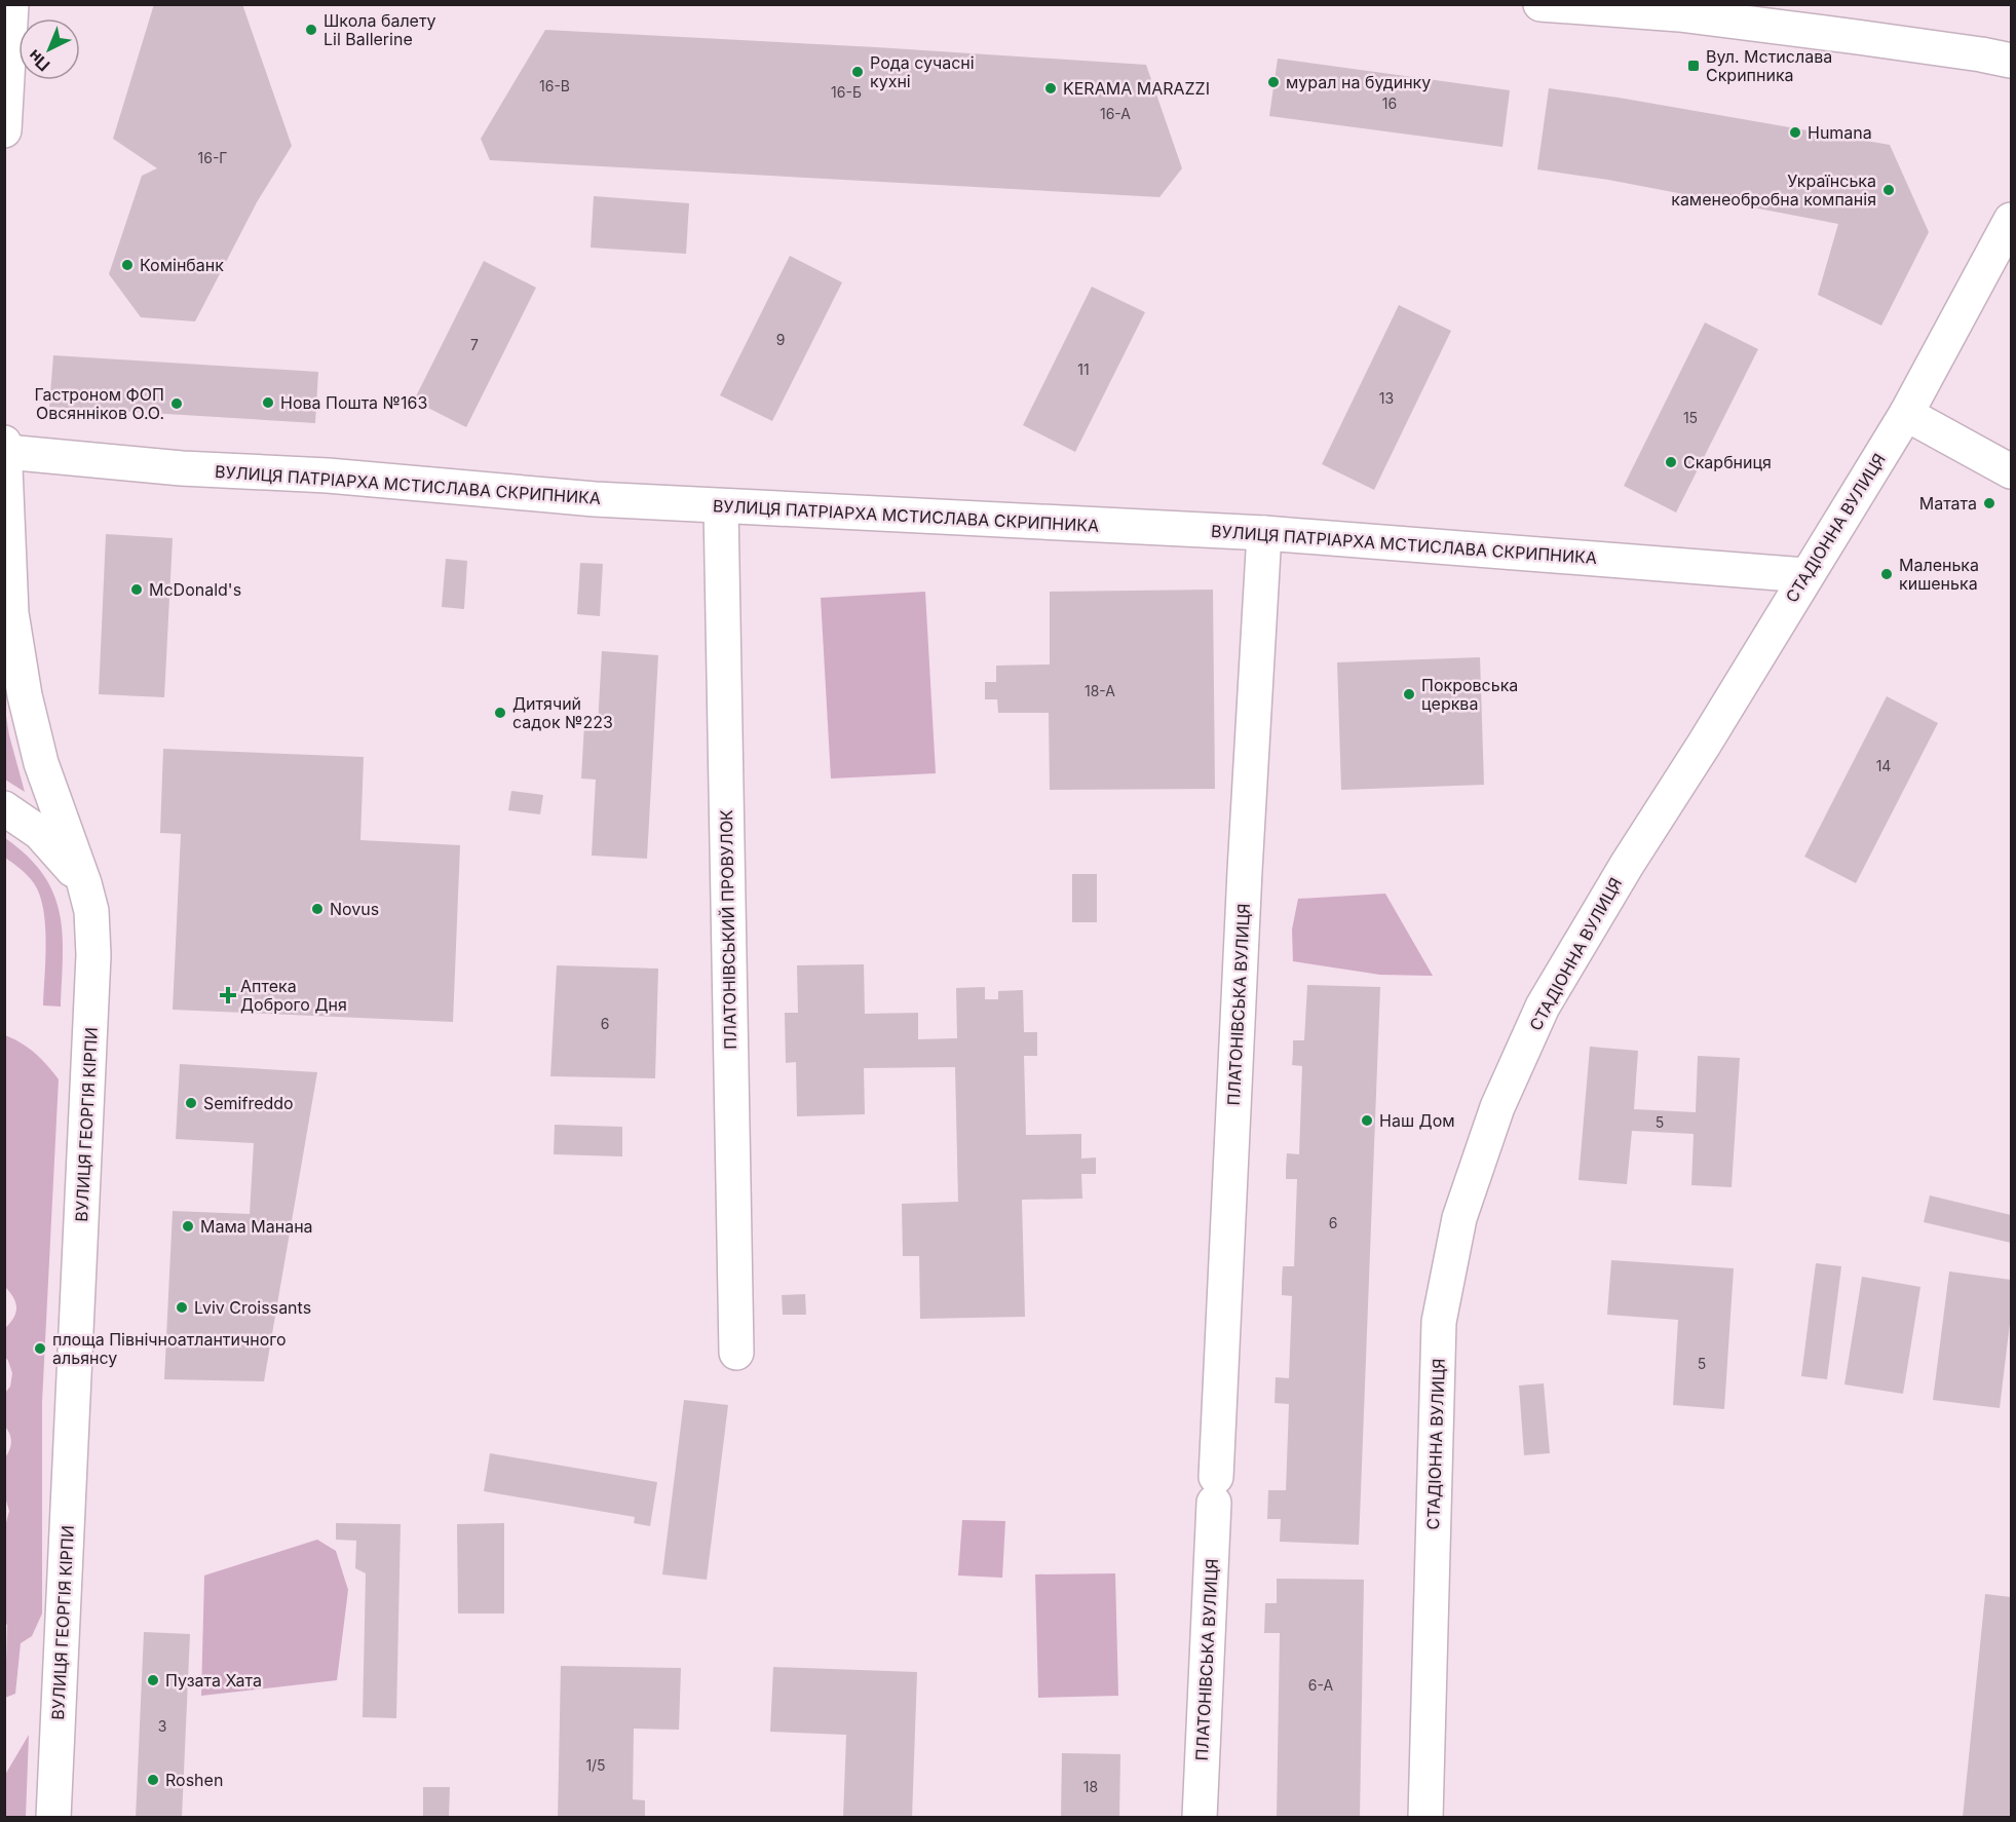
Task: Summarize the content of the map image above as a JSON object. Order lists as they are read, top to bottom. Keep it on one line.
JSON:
{"streets":{"street":["ВУЛИЦЯ ПАТРІАРХА МСТИСЛАВА СКРИПНИКА","СТАДІОННА ВУЛИЦЯ","ПЛАТОНІВСЬКИЙ ПРОВУЛОК","ПЛАТОНІВСЬКА ВУЛИЦЯ","ВУЛИЦЯ ГЕОРГІЯ КІРПИ"]},"crossings":[["ВУЛИЦЯ ПАТРІАРХА МСТИСЛАВА СКРИПНИКА","СТАДІОННА ВУЛИЦЯ"],["ВУЛИЦЯ ПАТРІАРХА МСТИСЛАВА СКРИПНИКА","ПЛАТОНІВСЬКИЙ ПРОВУЛОК"],["ВУЛИЦЯ ПАТРІАРХА МСТИСЛАВА СКРИПНИКА","ПЛАТОНІВСЬКА ВУЛИЦЯ"],["ВУЛИЦЯ ПАТРІАРХА МСТИСЛАВА СКРИПНИКА","ВУЛИЦЯ ГЕОРГІЯ КІРПИ"]],"places":{"other":["Школа балету Lil Ballerine","Рода сучасні кухні","мурал на будинку","KERAMA MARAZZI","Humana","Українська каменеобробна компанія","Комінбанк","Нова Пошта №163","Гастроном ФОП Овсянніков О.О.","Скарбниця","Матата","Маленька кишенька","McDonald's","Покровська церква","Дитячий садок №223","Novus","Semifreddo","Наш Дом","Мама Манана","Lviv Croissants","площа Північноатлантичного альянсу","Пузата Хата","Roshen"],"transit":["Вул. Мстислава Скрипника"],"health":["Аптека Доброго Дня"]},"house_numbers":["16-В","16-Б","16","16-А","16-Г","9","7","11","13","15","18-А","14","6","5","6","5","6-А","3","1/5","18"],"north":"bottom left"}
